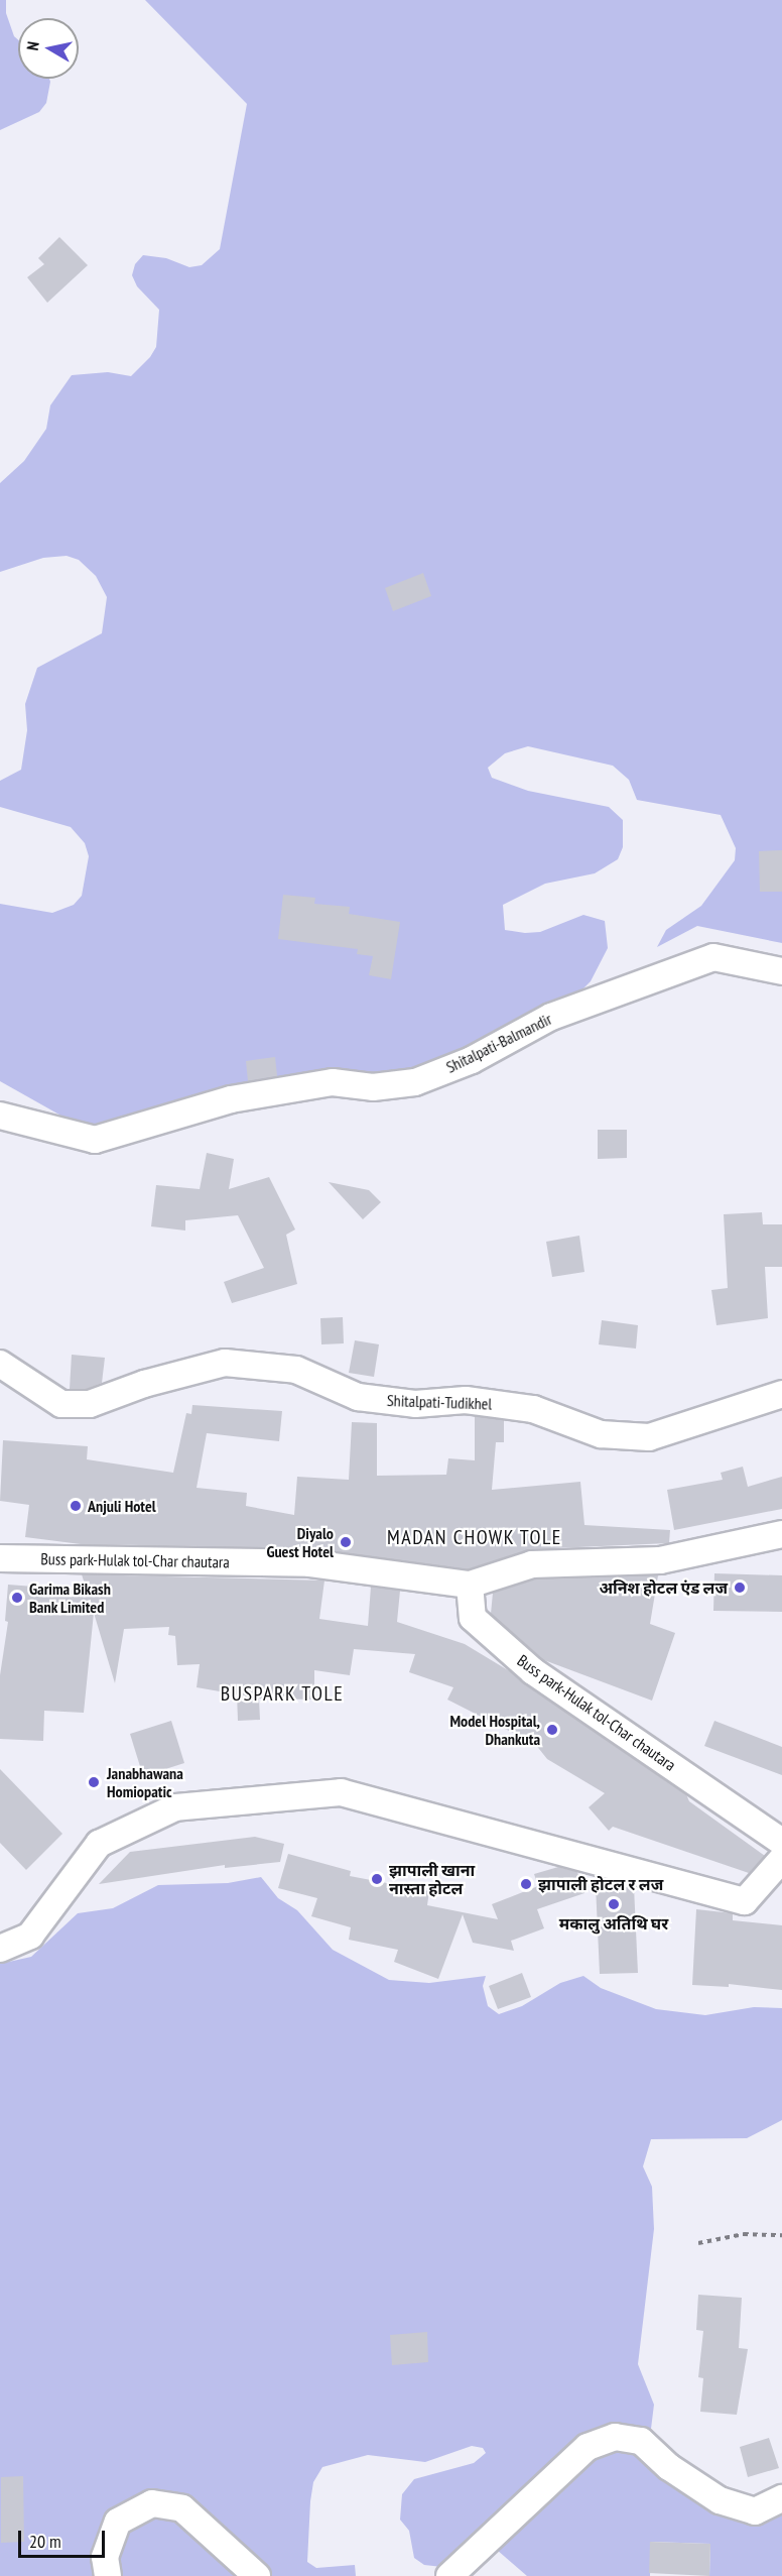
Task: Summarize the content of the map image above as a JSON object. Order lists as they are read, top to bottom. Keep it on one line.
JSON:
{"streets":{"street":["Shitalpati-Balmandir","Shitalpati-Tudikhel","Buss park-Hulak tol-Char chautara"]},"districts":["MADAN CHOWK TOLE","BUSPARK TOLE"],"places":["Anjuli Hotel","Diyalo Guest Hotel","अनिश होटल एंड लज","Garima Bikash Bank Limited","Model Hospital, Dhankuta","Janabhawana Homiopatic","झापाली खाना नास्ता होटल","झापाली होटल र लज","मकालु अतिथि घर"],"scale_bar":"20 m","north":"left"}
